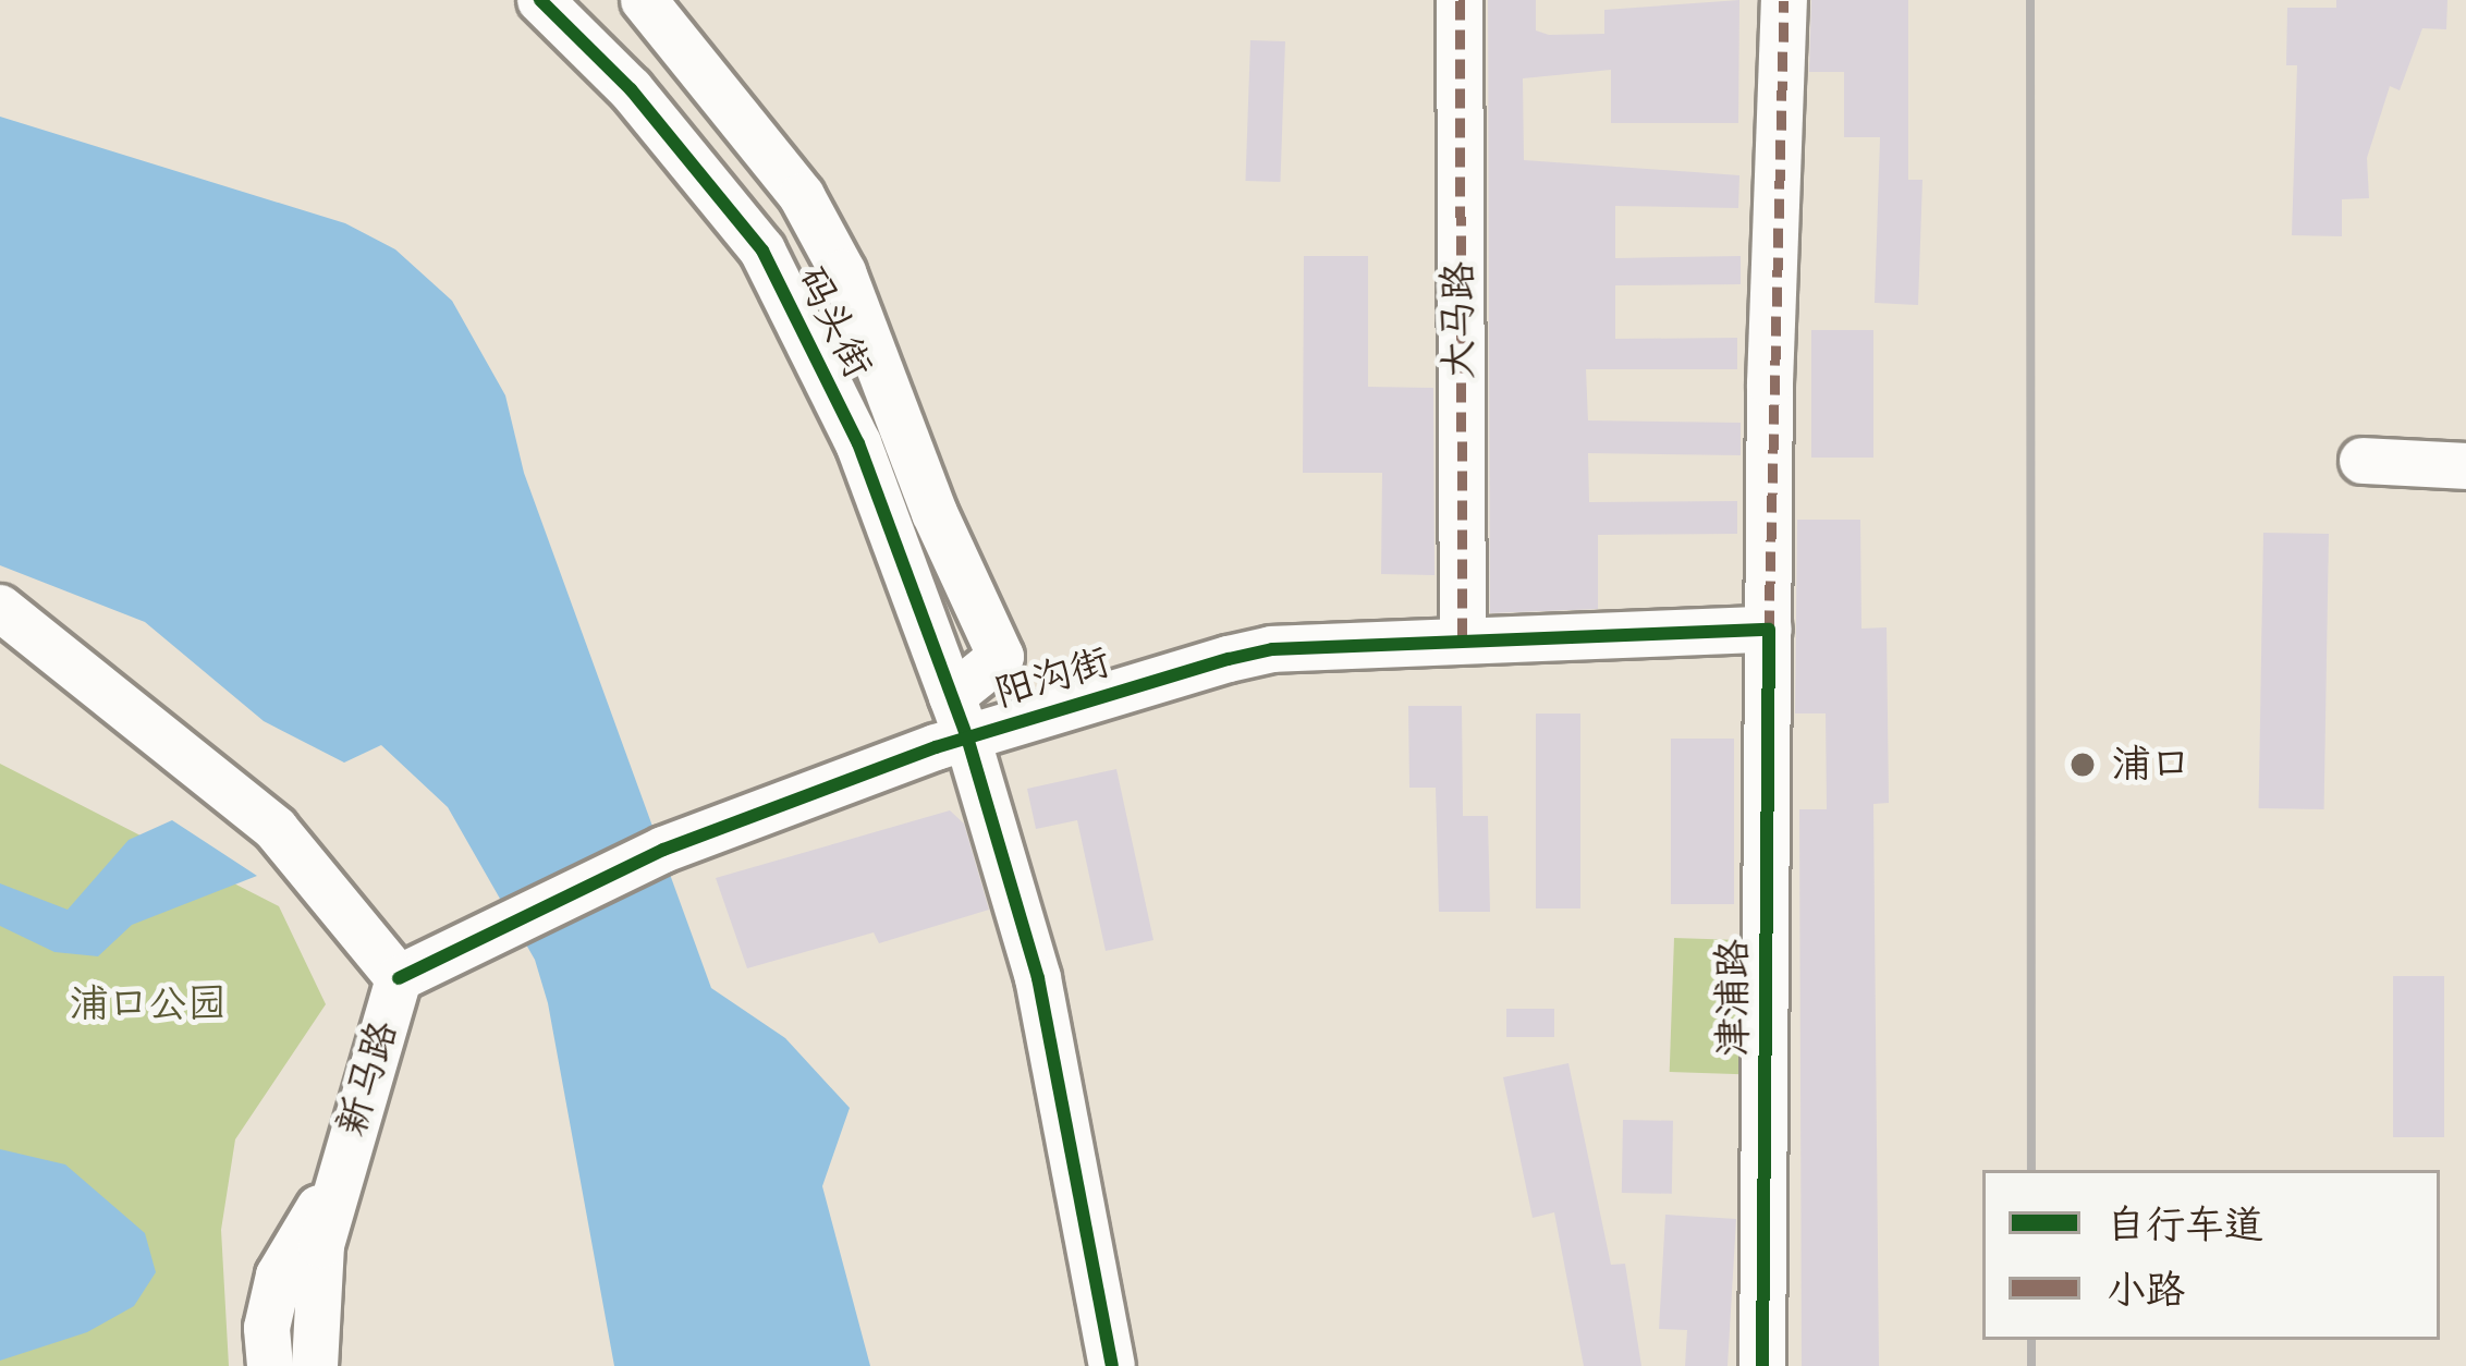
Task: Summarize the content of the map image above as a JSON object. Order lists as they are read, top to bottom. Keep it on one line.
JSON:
{"streets":{"street":["大马路","码头街","阳沟街","津浦路","新马路"]},"crossings":[["大马路","阳沟街"],["码头街","阳沟街"],["阳沟街","津浦路"],["阳沟街","新马路"]],"parks":["浦口公园"],"places":["浦口"],"legend":["自行车道","小路"]}
